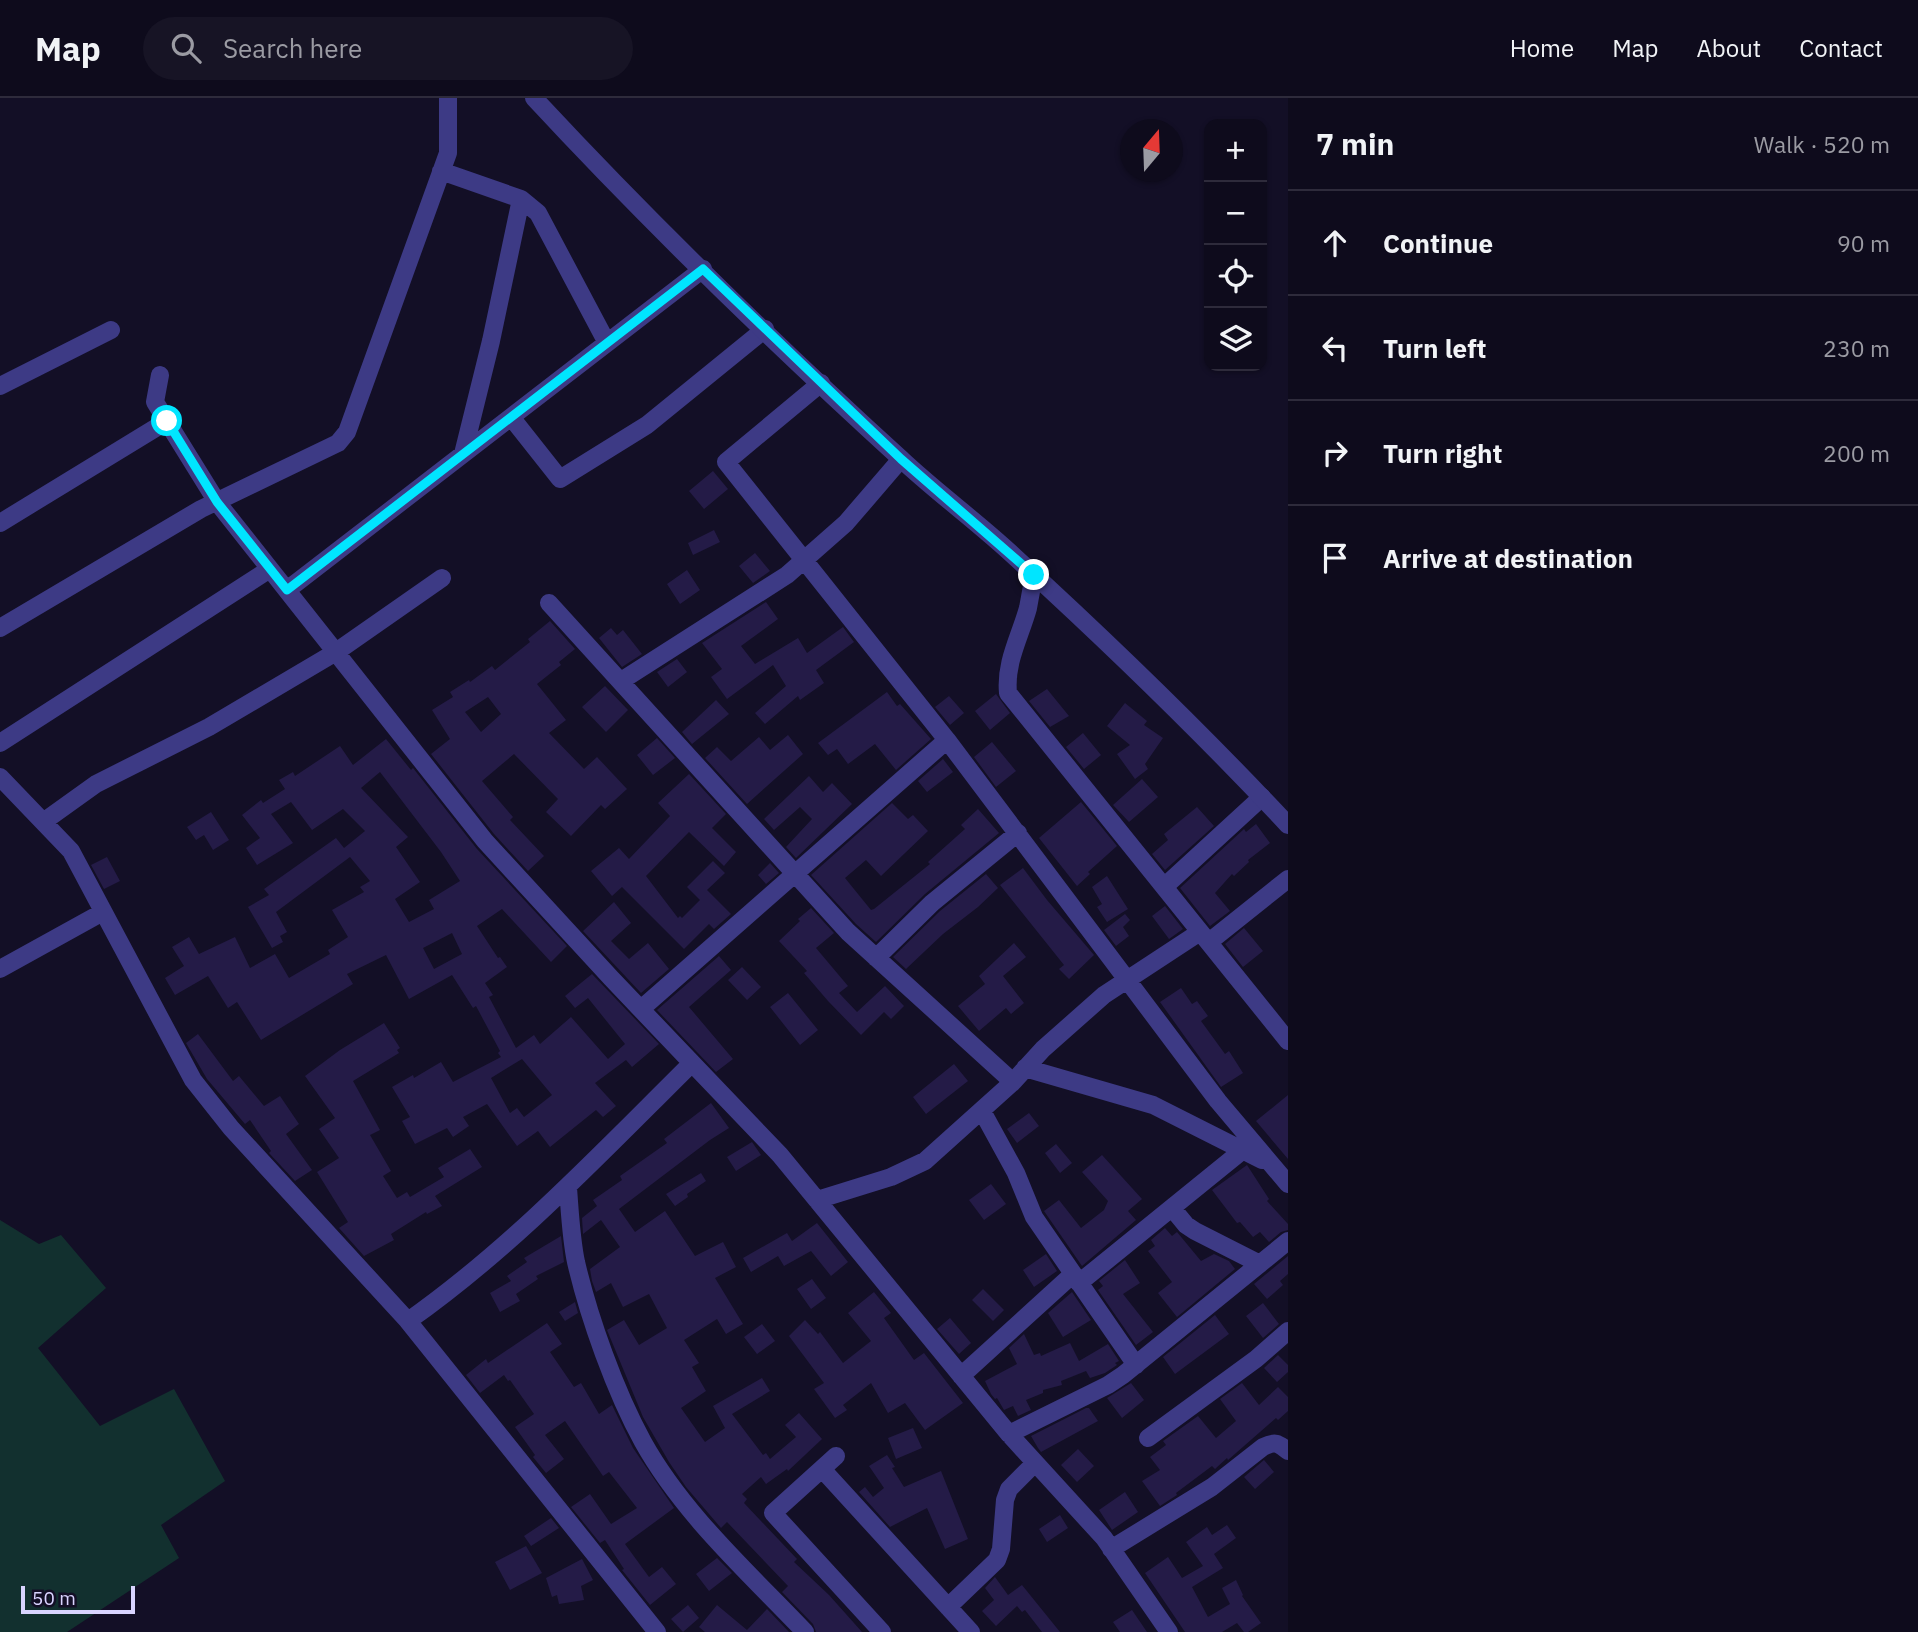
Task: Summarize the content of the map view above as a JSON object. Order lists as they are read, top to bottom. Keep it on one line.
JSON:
{"scale_bar":"50 m","north":"top","page":{"header":"Map","search":"Search here","nav":["Home","Map","About","Contact"],"heading":["7 min","Walk · 520 m"],"map_buttons":["+","−"],"list":[["Continue","90 m"],["Turn left","230 m"],["Turn right","200 m"],"Arrive at destination"],"scale":"50 m"}}
